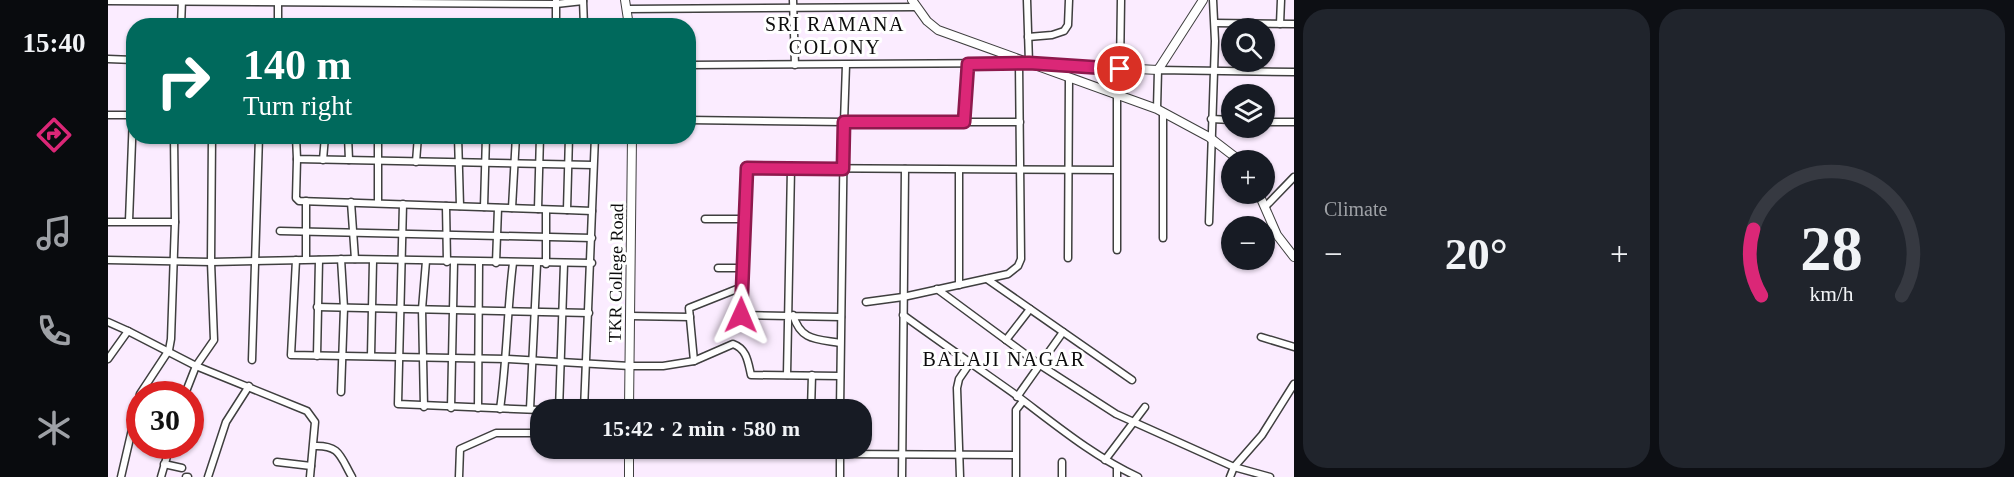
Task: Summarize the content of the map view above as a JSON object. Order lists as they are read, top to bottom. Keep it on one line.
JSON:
{"streets":{"street":["TKR College Road"]},"districts":["SRI RAMANA COLONY","BALAJI NAGAR"],"page":{"tabs":"15:40","tile":"Climate","map_buttons":["+","−"],"turn":["140 m","Turn right"],"heat":["−","20°","+"],"limit":"30","trip":"15:42 · 2 min · 580 m","gauge":["28","km/h"]}}
